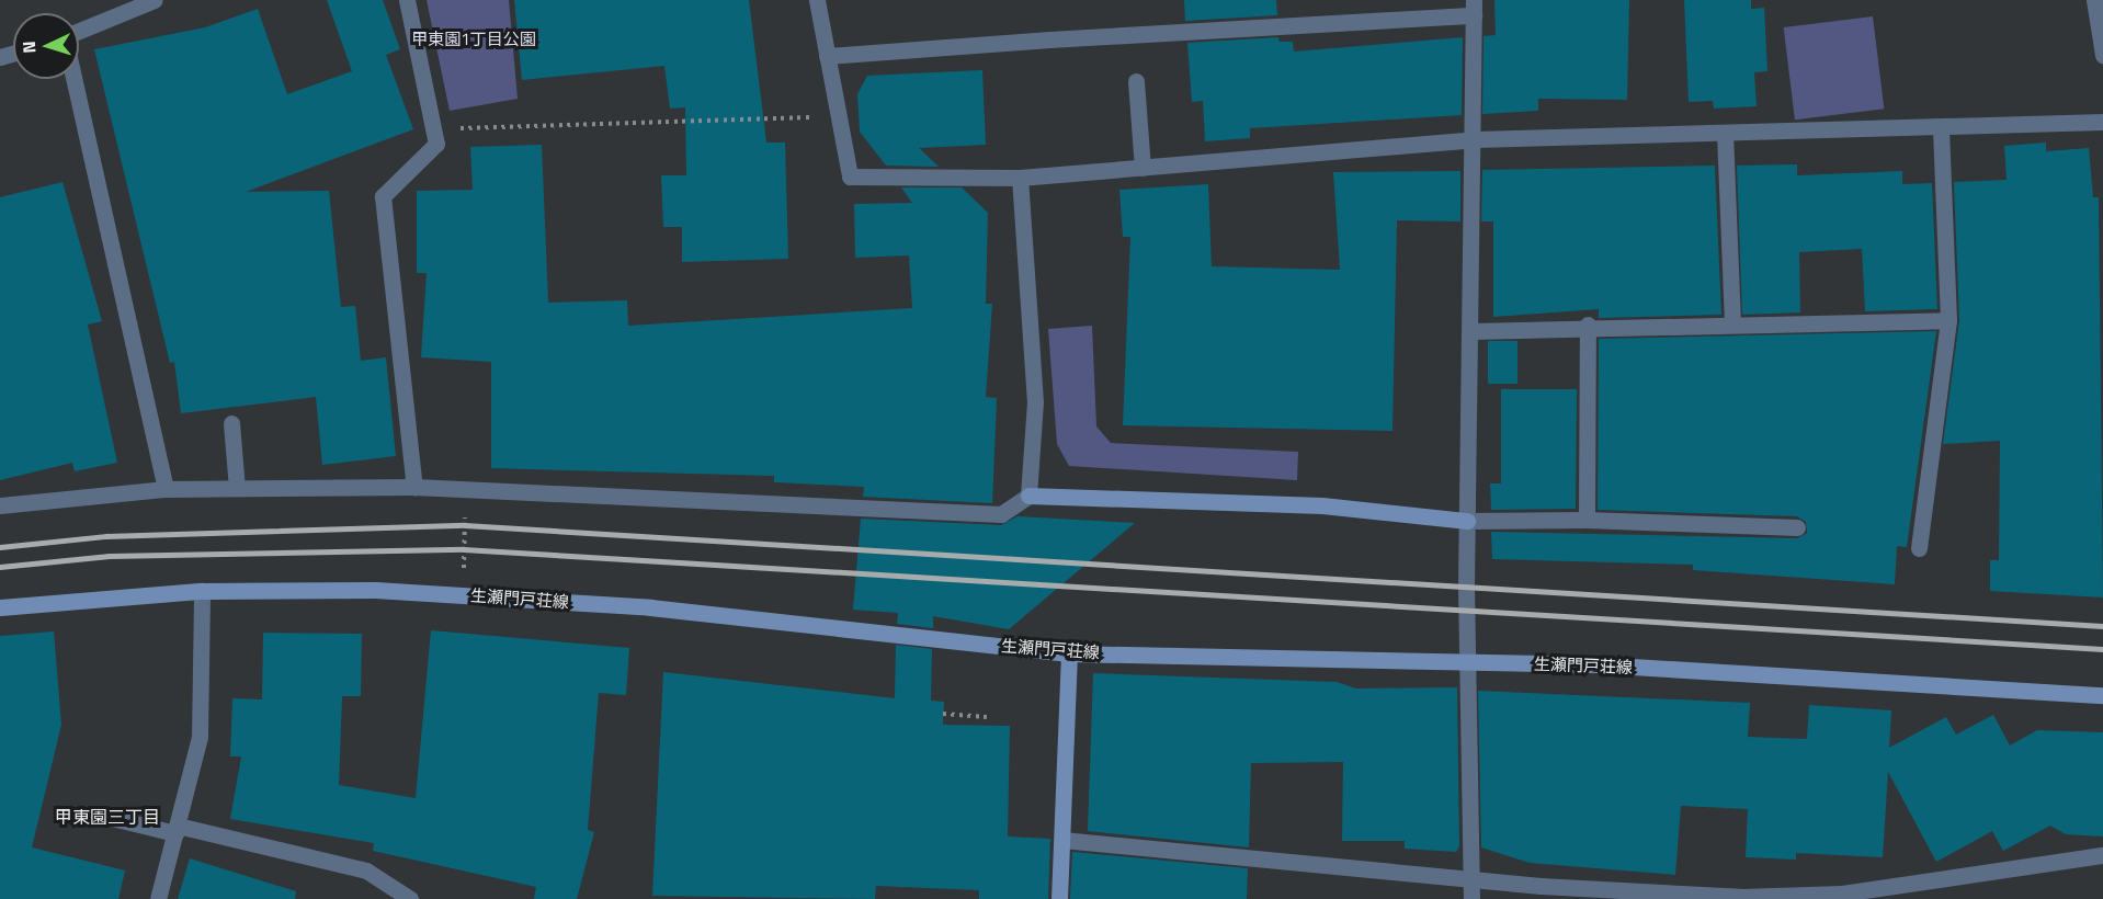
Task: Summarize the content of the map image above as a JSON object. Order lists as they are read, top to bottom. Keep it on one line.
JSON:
{"streets":{"main road":["生瀬門戸荘線"]},"districts":["甲東園三丁目"],"parks":["甲東園1丁目公園"],"north":"left"}
